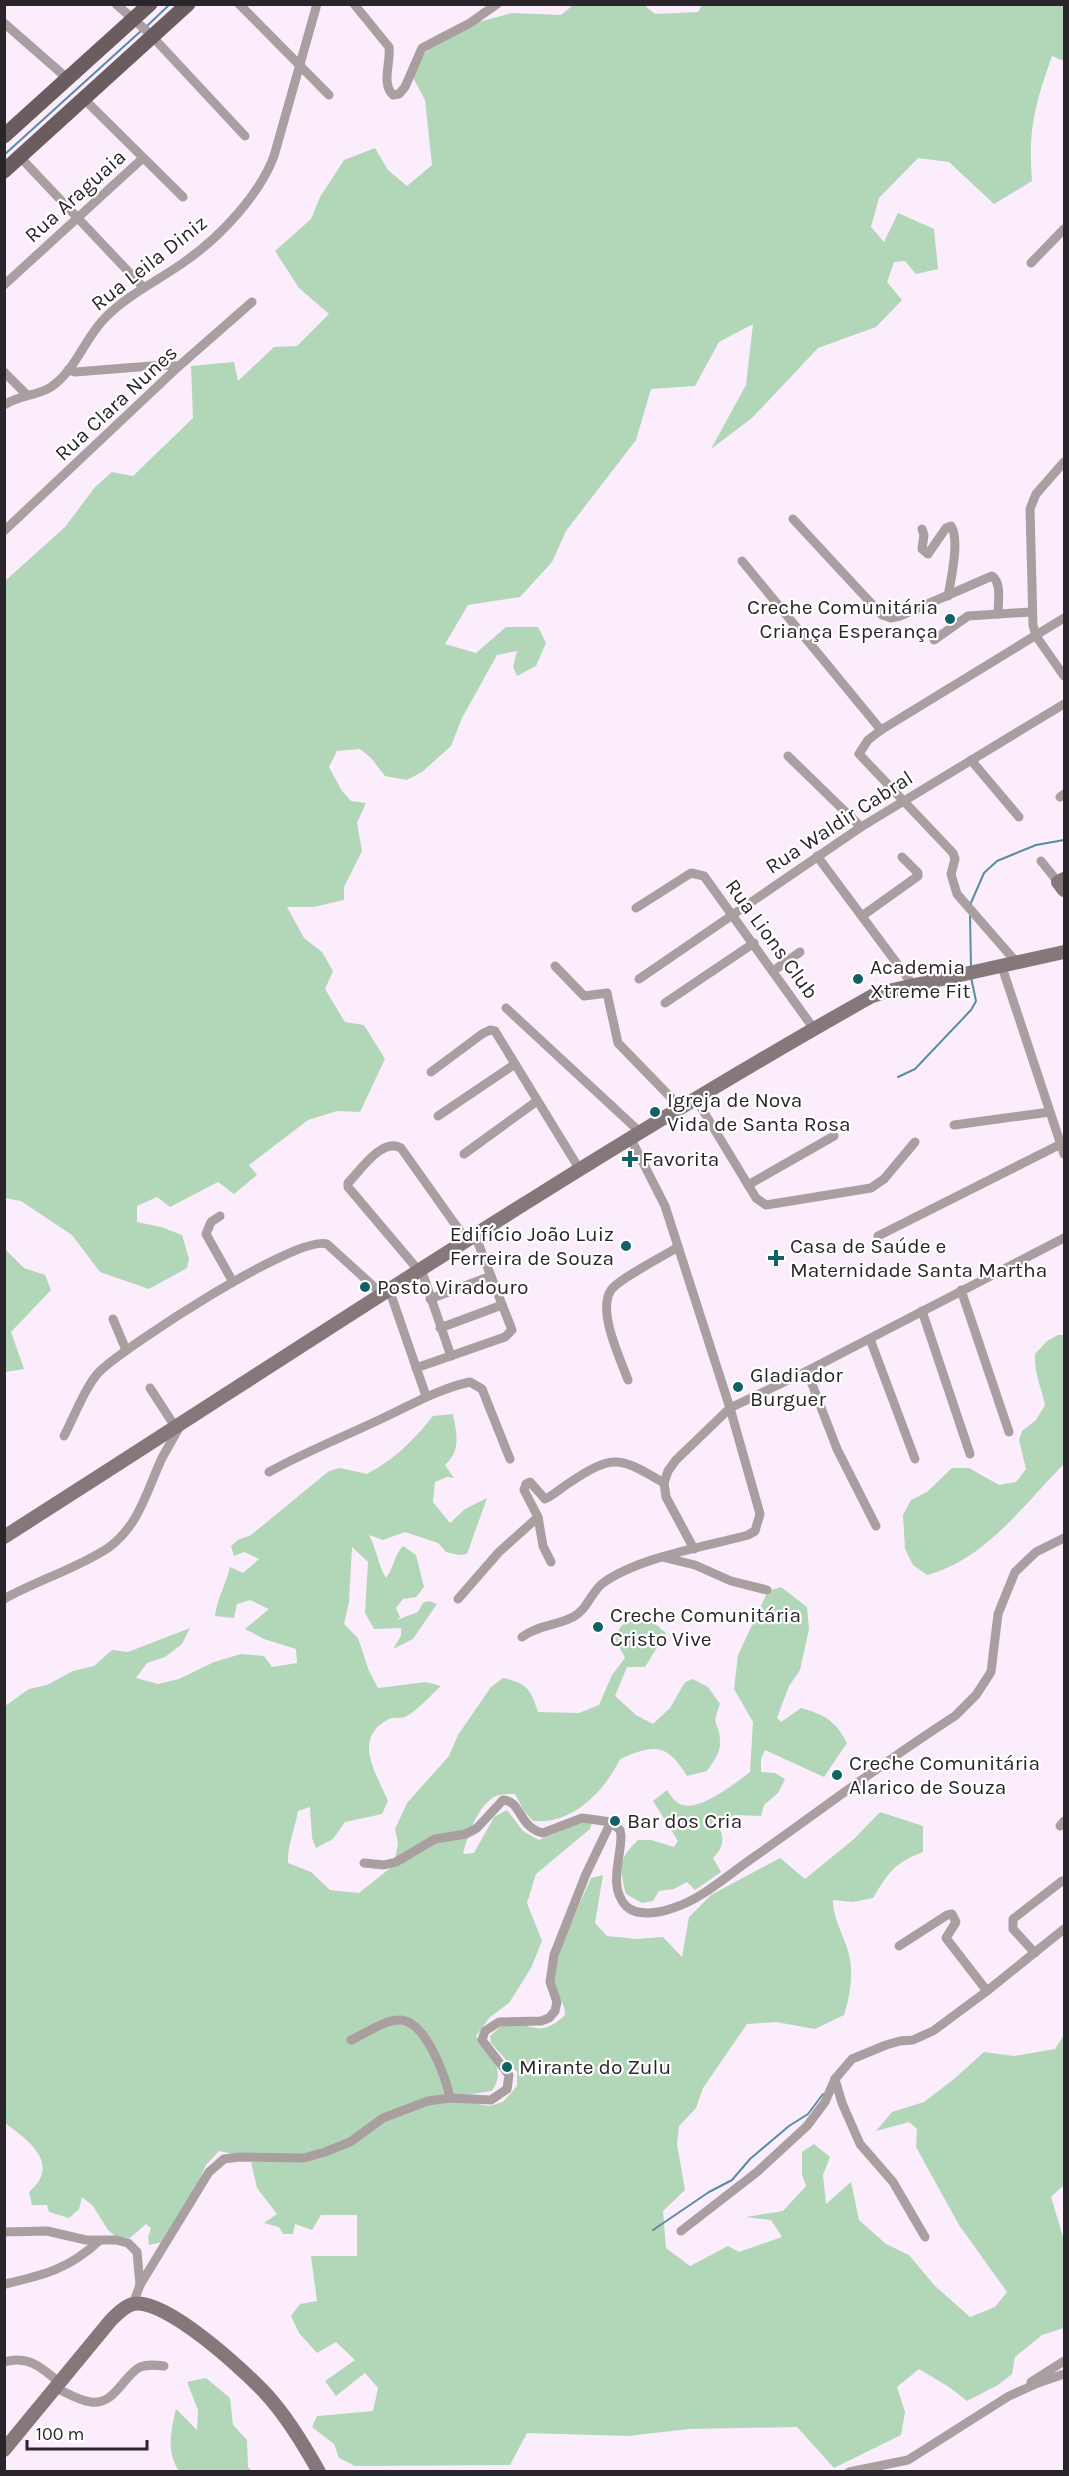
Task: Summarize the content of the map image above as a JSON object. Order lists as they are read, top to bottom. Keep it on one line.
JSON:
{"streets":{"street":["Rua Araguaia","Rua Leila Diniz","Rua Clara Nunes","Rua Waldir Cabral","Rua Lions Club"]},"crossings":[["Rua Waldir Cabral","Rua Lions Club"]],"places":{"other":["Creche Comunitária Criança Esperança","Academia Xtreme Fit","Igreja de Nova Vida de Santa Rosa","Edifício João Luiz Ferreira de Souza","Posto Viradouro","Gladiador Burguer","Creche Comunitária Cristo Vive","Creche Comunitária Alarico de Souza","Bar dos Cria","Mirante do Zulu"],"health":["Favorita","Casa de Saúde e Maternidade Santa Martha"]},"scale_bar":"100 m"}
